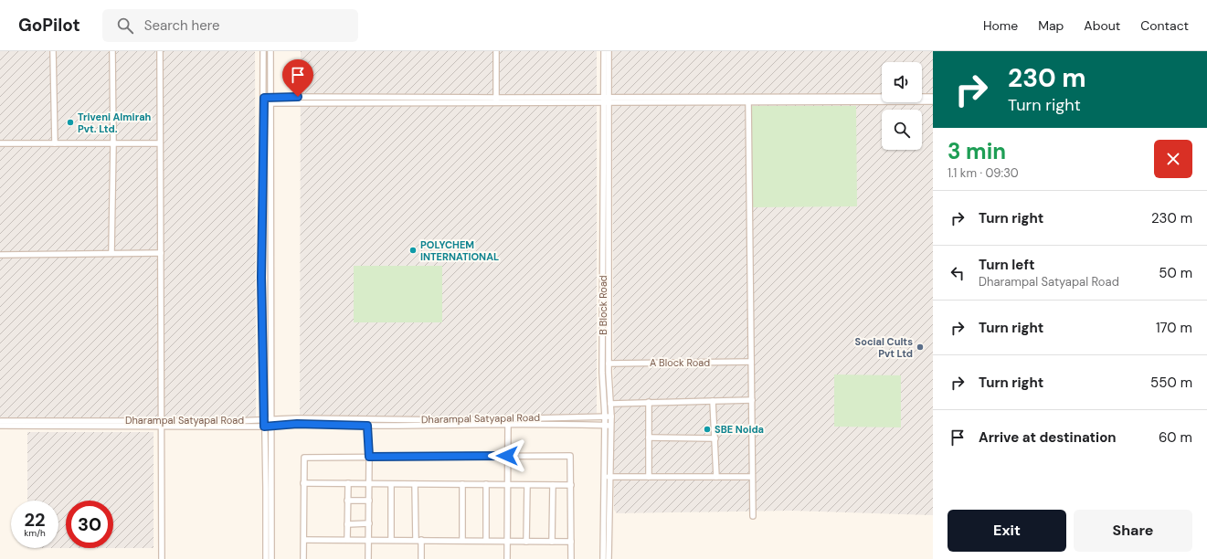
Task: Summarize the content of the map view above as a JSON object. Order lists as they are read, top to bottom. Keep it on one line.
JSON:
{"streets":{"street":["B Block Road","A Block Road","Dharampal Satyapal Road"]},"crossings":[["B Block Road","A Block Road"],["B Block Road","Dharampal Satyapal Road"]],"places":["Triveni Almirah Pvt. Ltd.","POLYCHEM INTERNATIONAL","Social Cults Pvt Ltd","SBE Noida"],"page":{"header":"GoPilot","search":"Search here","nav":["Home","Map","About","Contact"],"turn":["230 m","Turn right"],"heading":["3 min","1.1 km · 09:30"],"list":[{"name":"Turn right","value":"230 m"},{"name":"Turn left","note":"Dharampal Satyapal Road","value":"50 m"},{"name":"Turn right","value":"170 m"},{"name":"Turn right","value":"550 m"},{"name":"Arrive at destination","value":"60 m"}],"speed":"22 km/h","limit":"30","buttons":["Exit","Share"]}}
